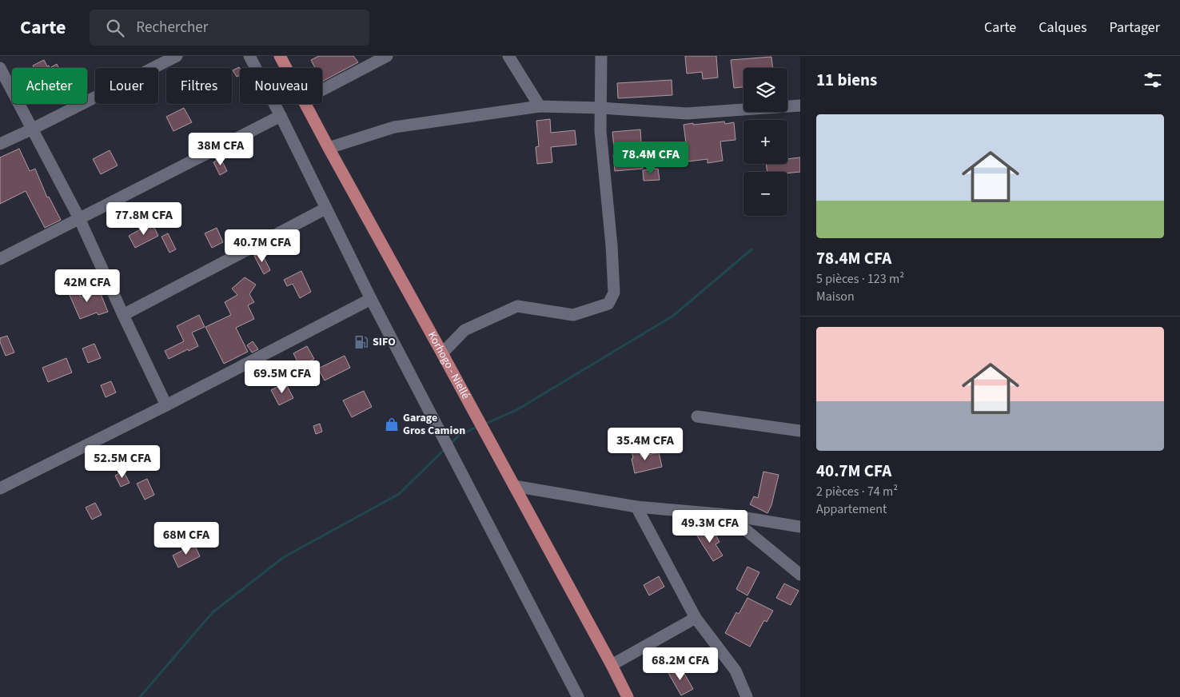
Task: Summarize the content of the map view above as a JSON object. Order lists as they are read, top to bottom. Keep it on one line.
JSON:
{"streets":{"main road":["Korhogo - Niellé"]},"places":{"fuel station":["SIFO"],"shop":["Garage Gros Camion"]},"page":{"header":"Carte","search":"Rechercher","nav":["Carte","Calques","Partager"],"heading":"11 biens","map_buttons":["+","−"],"chip":["Acheter","Louer","Filtres","Nouveau"],"list":[{"name":"78.4M CFA","note":"5 pièces · 123 m² · Maison"},{"name":"40.7M CFA","note":"2 pièces · 74 m² · Appartement"}],"price":["38M CFA","78.4M CFA","77.8M CFA","40.7M CFA","42M CFA","69.5M CFA","35.4M CFA","52.5M CFA","49.3M CFA","68M CFA","68.2M CFA"]}}
